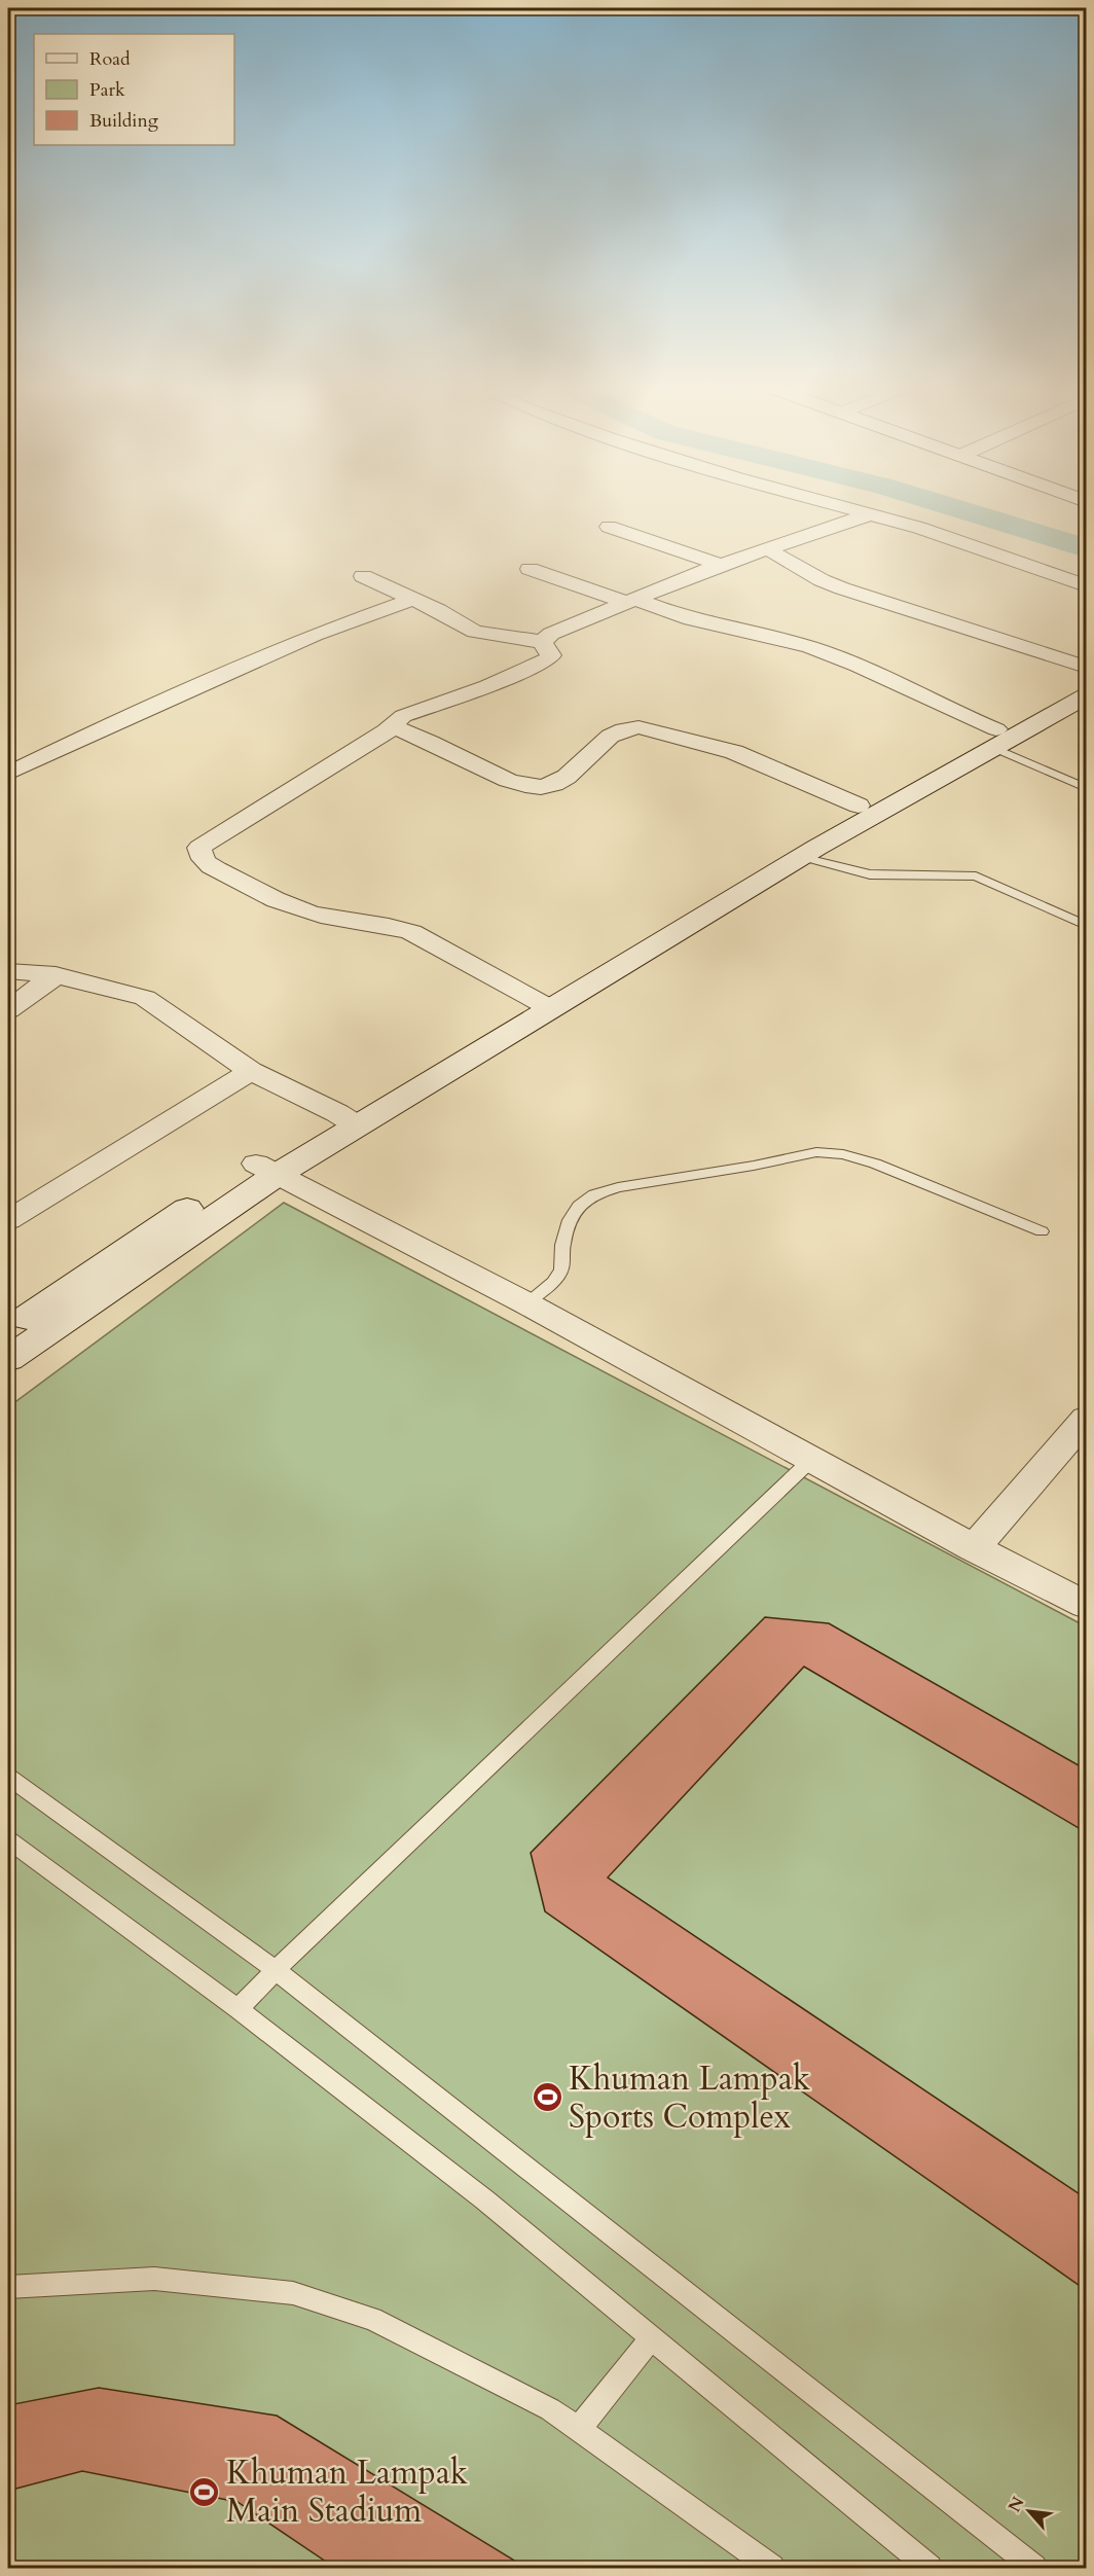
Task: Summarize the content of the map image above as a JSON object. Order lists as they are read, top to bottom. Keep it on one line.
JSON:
{"places":{"sports":["Khuman Lampak Sports Complex","Khuman Lampak Main Stadium"]},"legend":["Road","Park","Building"],"north":"top left"}
